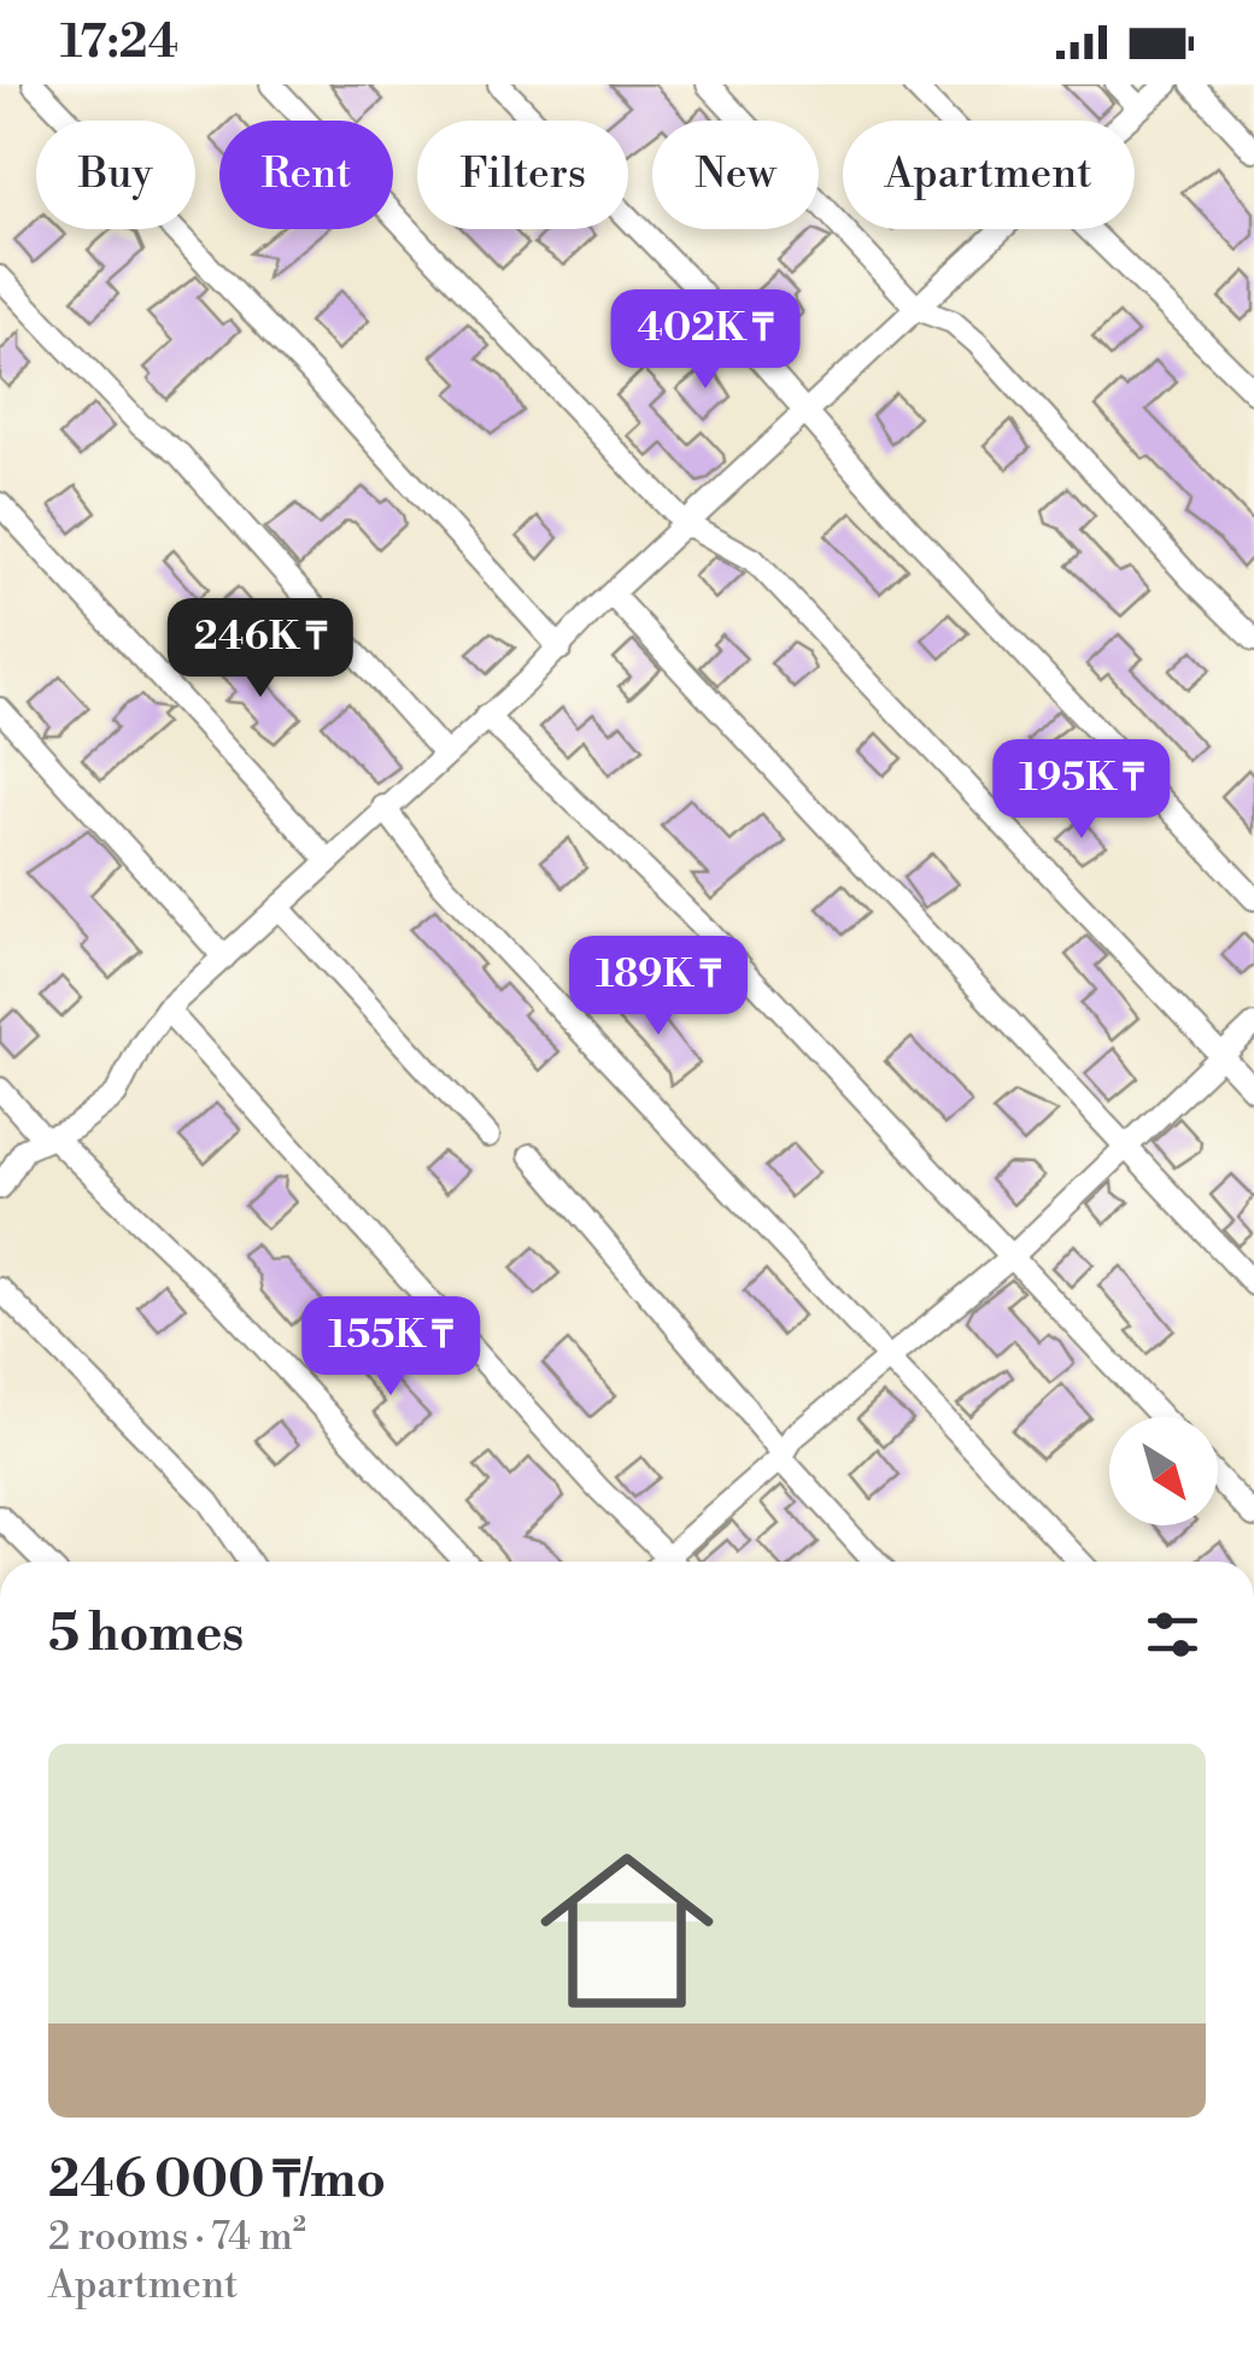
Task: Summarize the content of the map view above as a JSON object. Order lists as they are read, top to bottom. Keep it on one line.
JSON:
{"north":"bottom right","page":{"status":"17:24","chip":["Buy","Rent","Filters","New","Apartment"],"price":["402K ₸","246K ₸","195K ₸","189K ₸","155K ₸"],"heading":"5 homes","list":[{"name":"246 000 ₸/mo","note":"2 rooms · 74 m² · Apartment"}]}}
